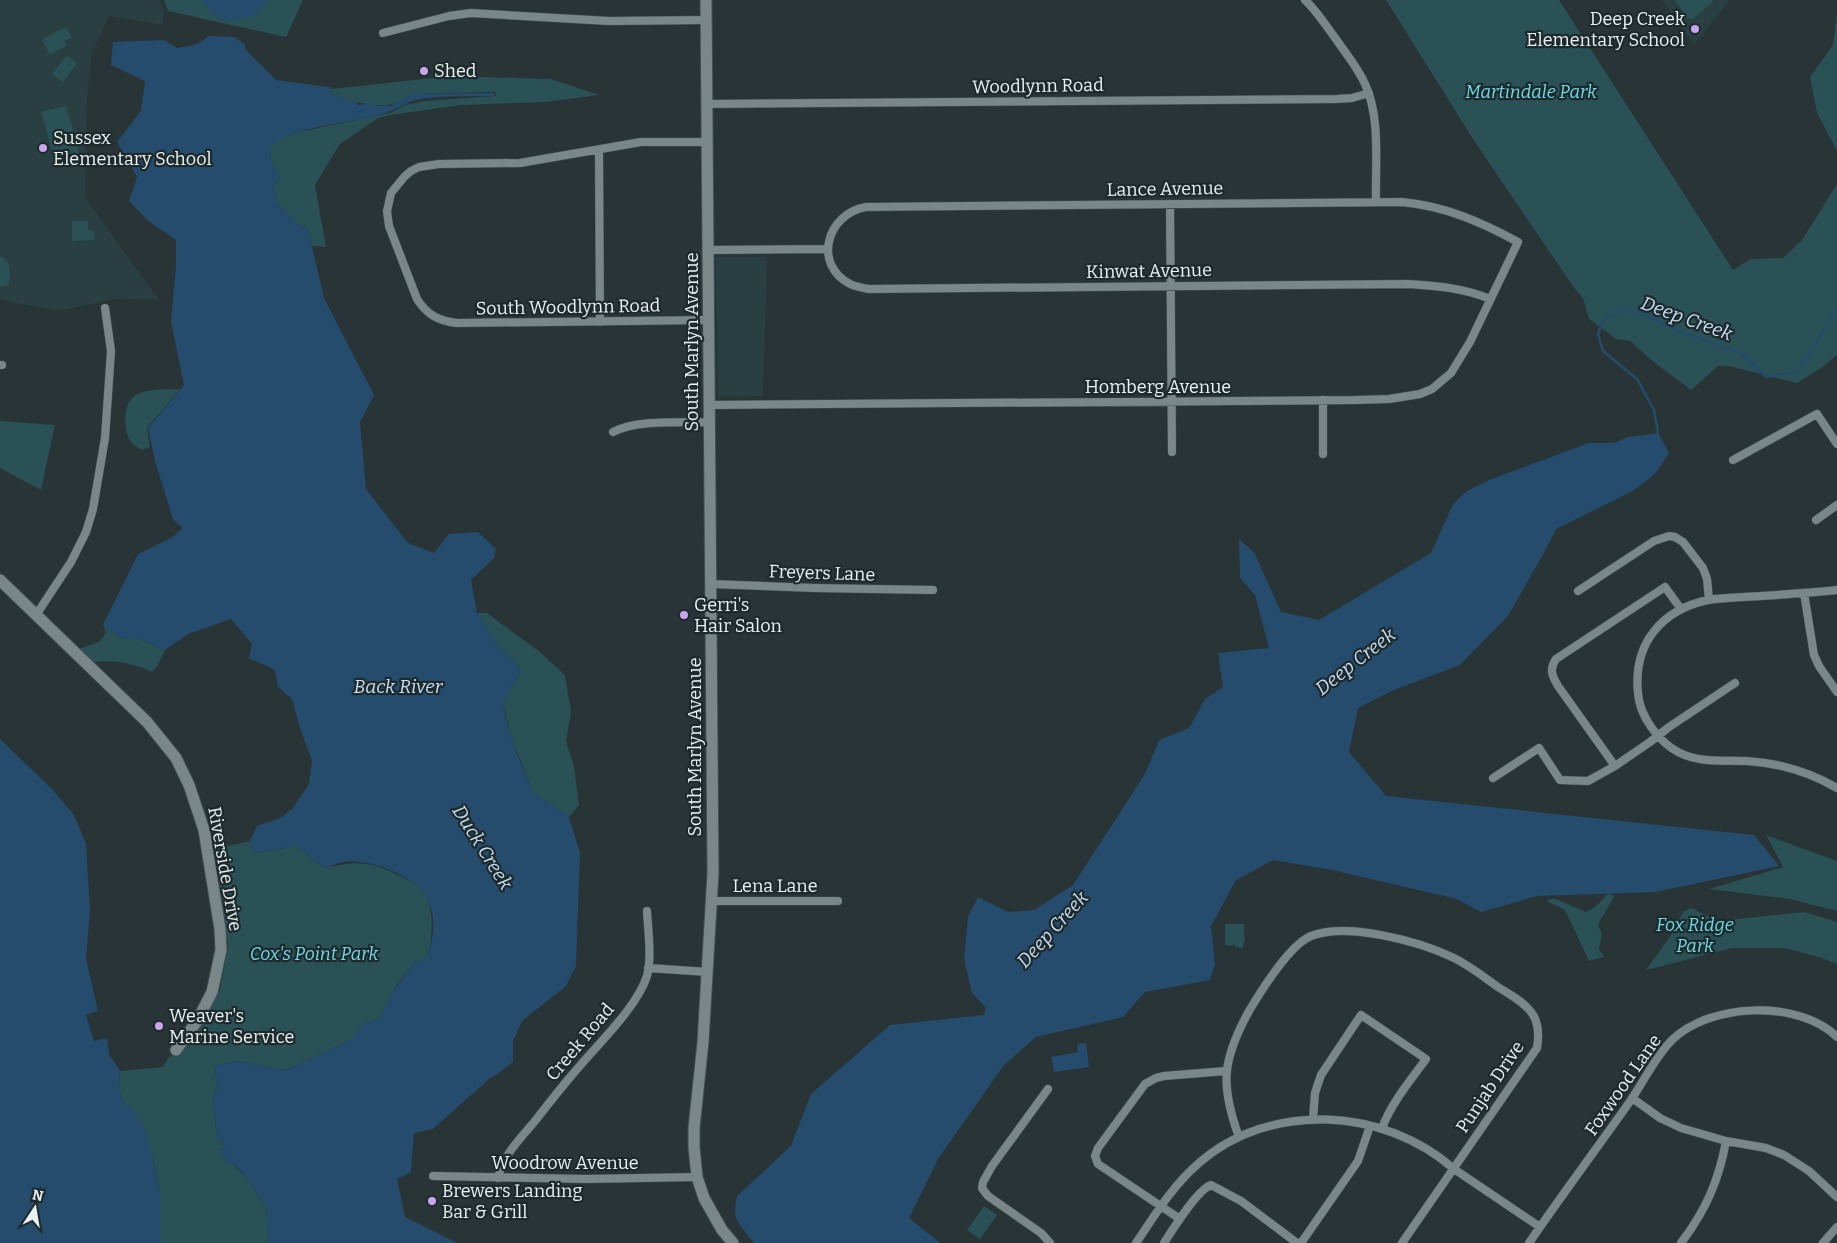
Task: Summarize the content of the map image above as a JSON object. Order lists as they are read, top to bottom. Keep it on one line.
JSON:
{"streets":{"street":["Woodlynn Road","Lance Avenue","Kinwat Avenue","South Woodlynn Road","South Marlyn Avenue","Homberg Avenue","Freyers Lane","Riverside Drive","Lena Lane","Creek Road","Foxwood Lane","Punjab Drive","Woodrow Avenue"]},"crossings":[["Woodlynn Road","South Marlyn Avenue"],["Lance Avenue","Kinwat Avenue"],["Lance Avenue","Homberg Avenue"],["Kinwat Avenue","Homberg Avenue"],["South Woodlynn Road","South Marlyn Avenue"],["South Marlyn Avenue","Homberg Avenue"],["South Marlyn Avenue","Freyers Lane"],["South Marlyn Avenue","Lena Lane"],["South Marlyn Avenue","Woodrow Avenue"],["Creek Road","Woodrow Avenue"]],"water":["Deep Creek","Back River","Duck Creek"],"parks":["Martindale Park","Fox Ridge Park","Cox's Point Park"],"places":["Deep Creek Elementary School","Shed","Sussex Elementary School","Gerri's Hair Salon","Weaver's Marine Service","Brewers Landing Bar & Grill"],"north":"top"}
